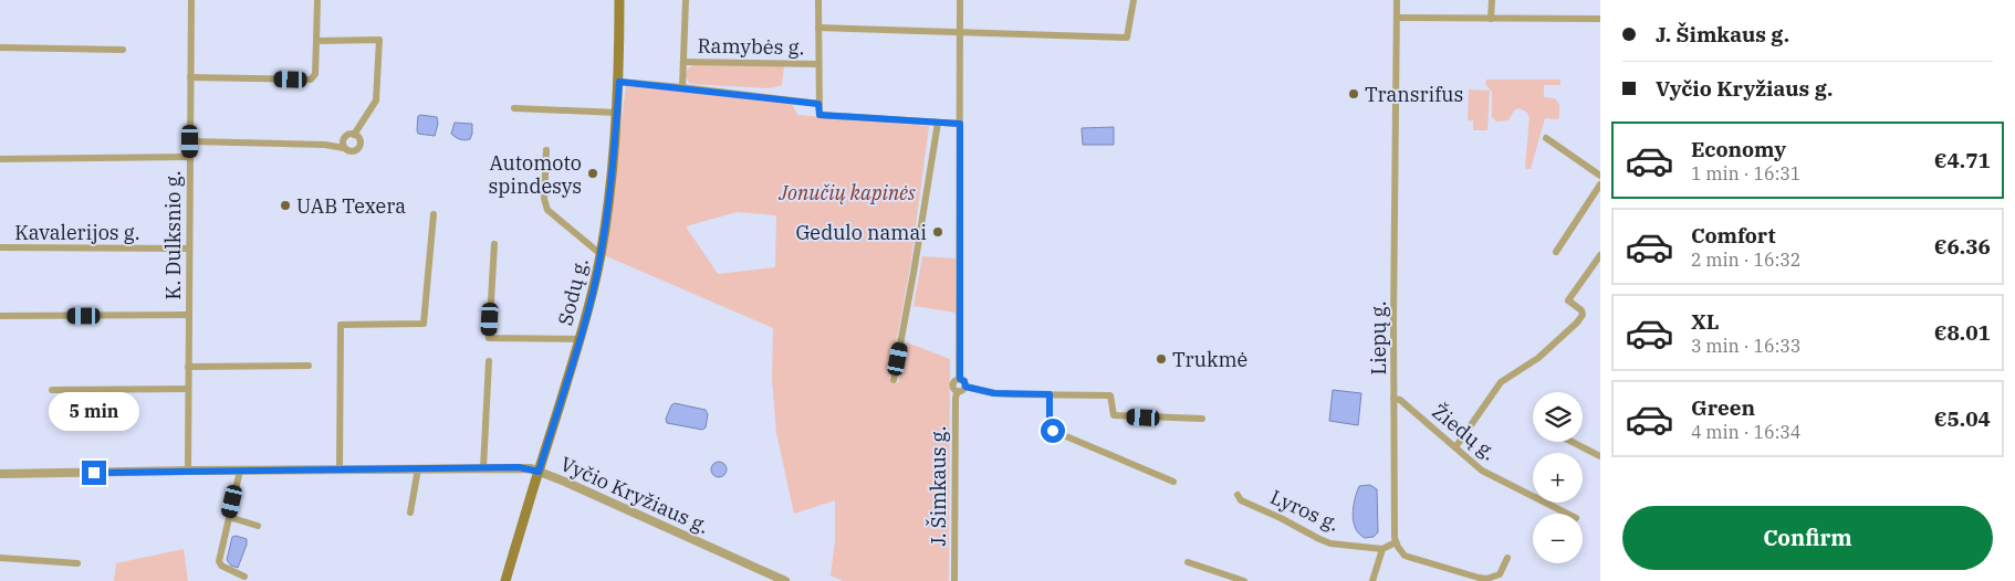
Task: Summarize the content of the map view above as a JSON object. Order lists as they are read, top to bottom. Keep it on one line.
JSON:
{"streets":{"main road":["Sodų g."],"street":["Ramybės g.","Kavalerijos g.","K. Dulksnio g.","Liepų g.","Žiedų g.","J. Šimkaus g.","Vyčio Kryžiaus g.","Lyros g."]},"crossings":[["Kavalerijos g.","K. Dulksnio g."],["K. Dulksnio g.","Vyčio Kryžiaus g."],["Sodų g.","Vyčio Kryžiaus g."],["Liepų g.","Žiedų g."]],"parks":["Jonučių kapinės"],"places":["Transrifus","Automoto spindesys","UAB Texera","Gedulo namai","Trukmė"],"page":{"banner":["J. Šimkaus g.","Vyčio Kryžiaus g."],"list":[{"name":"Economy","note":"1 min · 16:31","value":"€4.71"},{"name":"Comfort","note":"2 min · 16:32","value":"€6.36"},{"name":"XL","note":"3 min · 16:33","value":"€8.01"},{"name":"Green","note":"4 min · 16:34","value":"€5.04"}],"map_buttons":["+","−"],"bubble":"5 min","buttons":"Confirm"}}
